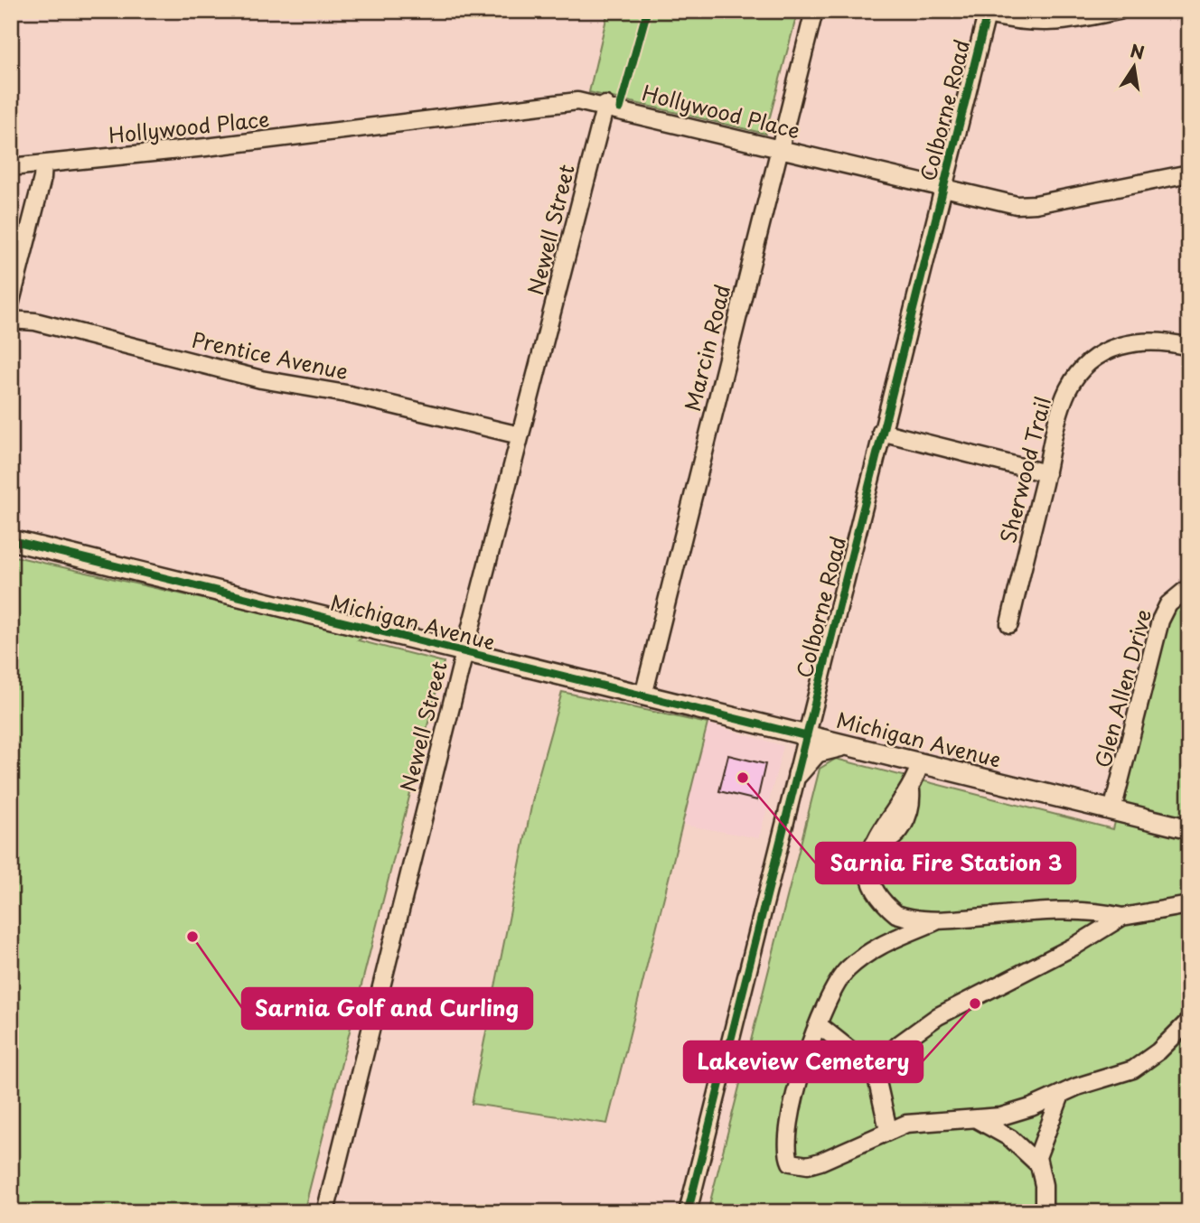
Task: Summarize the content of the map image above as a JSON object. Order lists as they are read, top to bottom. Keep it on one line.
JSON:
{"streets":{"main road":["Michigan Avenue"],"street":["Colborne Road","Hollywood Place","Newell Street","Marcin Road","Prentice Avenue","Sherwood Trail","Glen Allen Drive"]},"crossings":[["Colborne Road","Hollywood Place"],["Colborne Road","Michigan Avenue"],["Hollywood Place","Newell Street"],["Hollywood Place","Marcin Road"],["Newell Street","Prentice Avenue"],["Newell Street","Michigan Avenue"],["Marcin Road","Michigan Avenue"],["Michigan Avenue","Glen Allen Drive"]],"places":["Sarnia Fire Station 3","Sarnia Golf and Curling","Lakeview Cemetery"],"north":"top"}
